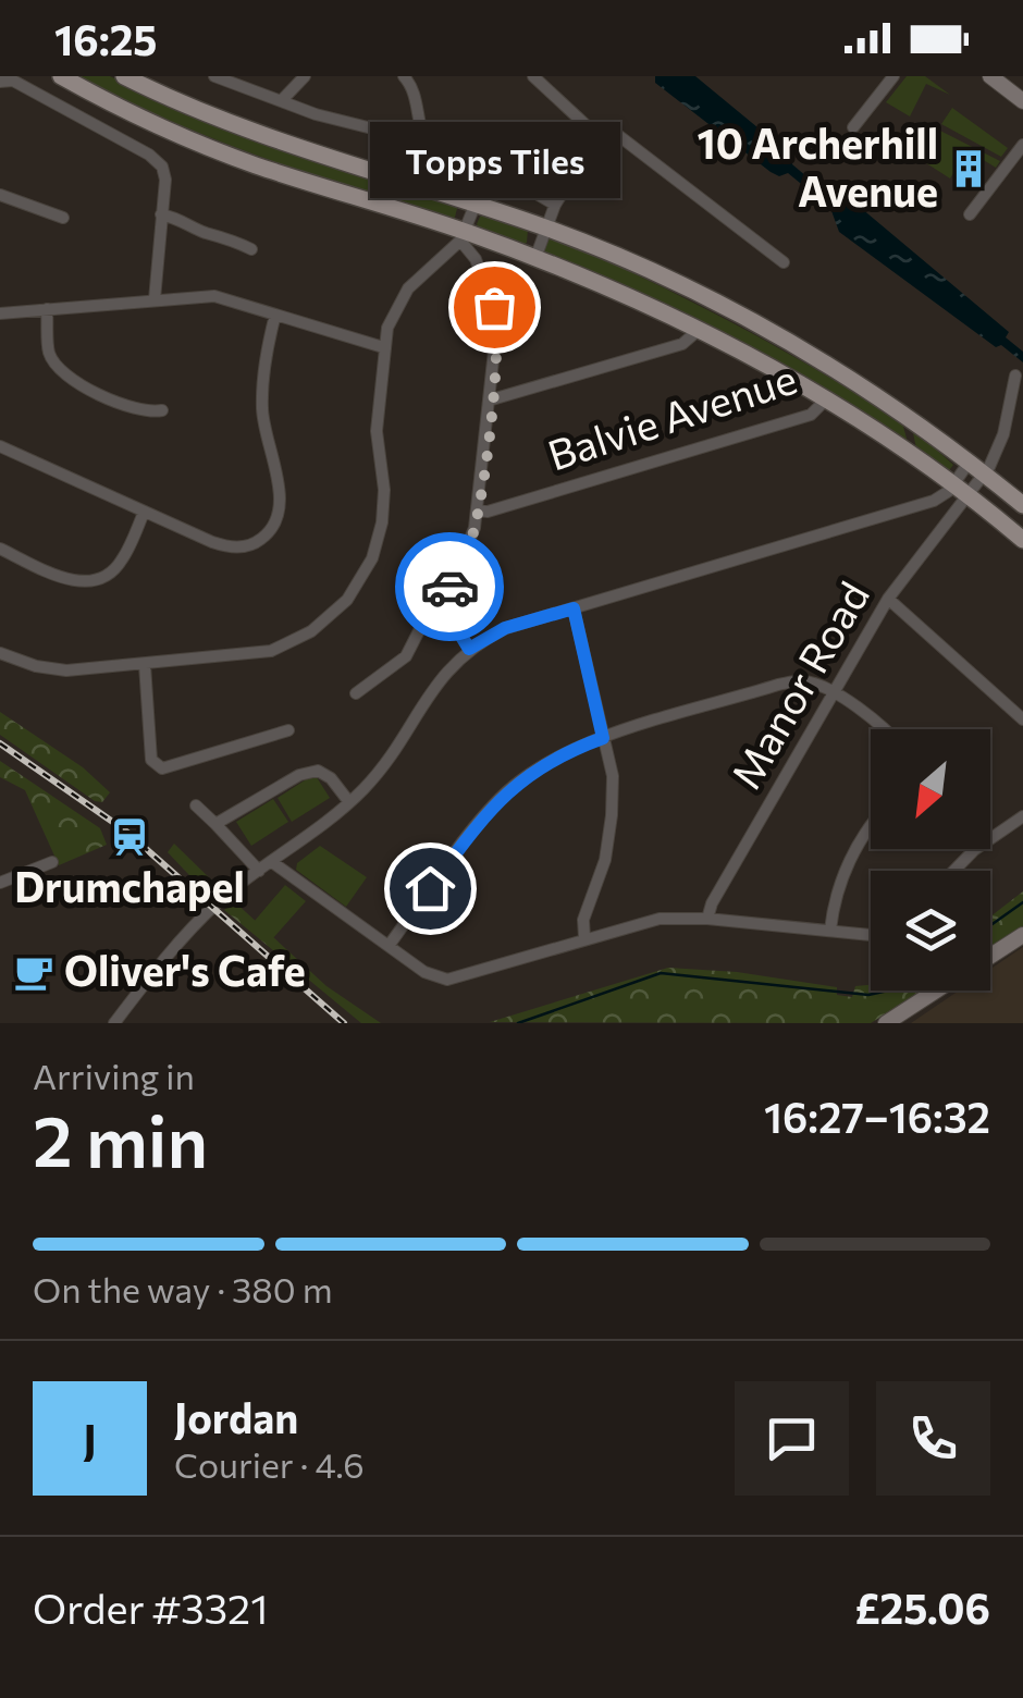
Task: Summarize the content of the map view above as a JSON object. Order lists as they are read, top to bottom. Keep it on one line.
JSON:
{"streets":{"street":["Balvie Avenue","Manor Road"]},"places":{"building":["10 Archerhill Avenue"],"other":["Topps Tiles"],"station":["Drumchapel"],"cafe":["Oliver's Cafe"]},"north":"bottom left","page":{"status":"16:25","bubble":"Topps Tiles","heading":["2 min","Arriving in","16:27–16:32"],"panel":["Jordan","Courier · 4.6","Order #3321","£25.06"],"bar":"On the way · 380 m","round":"J"}}
